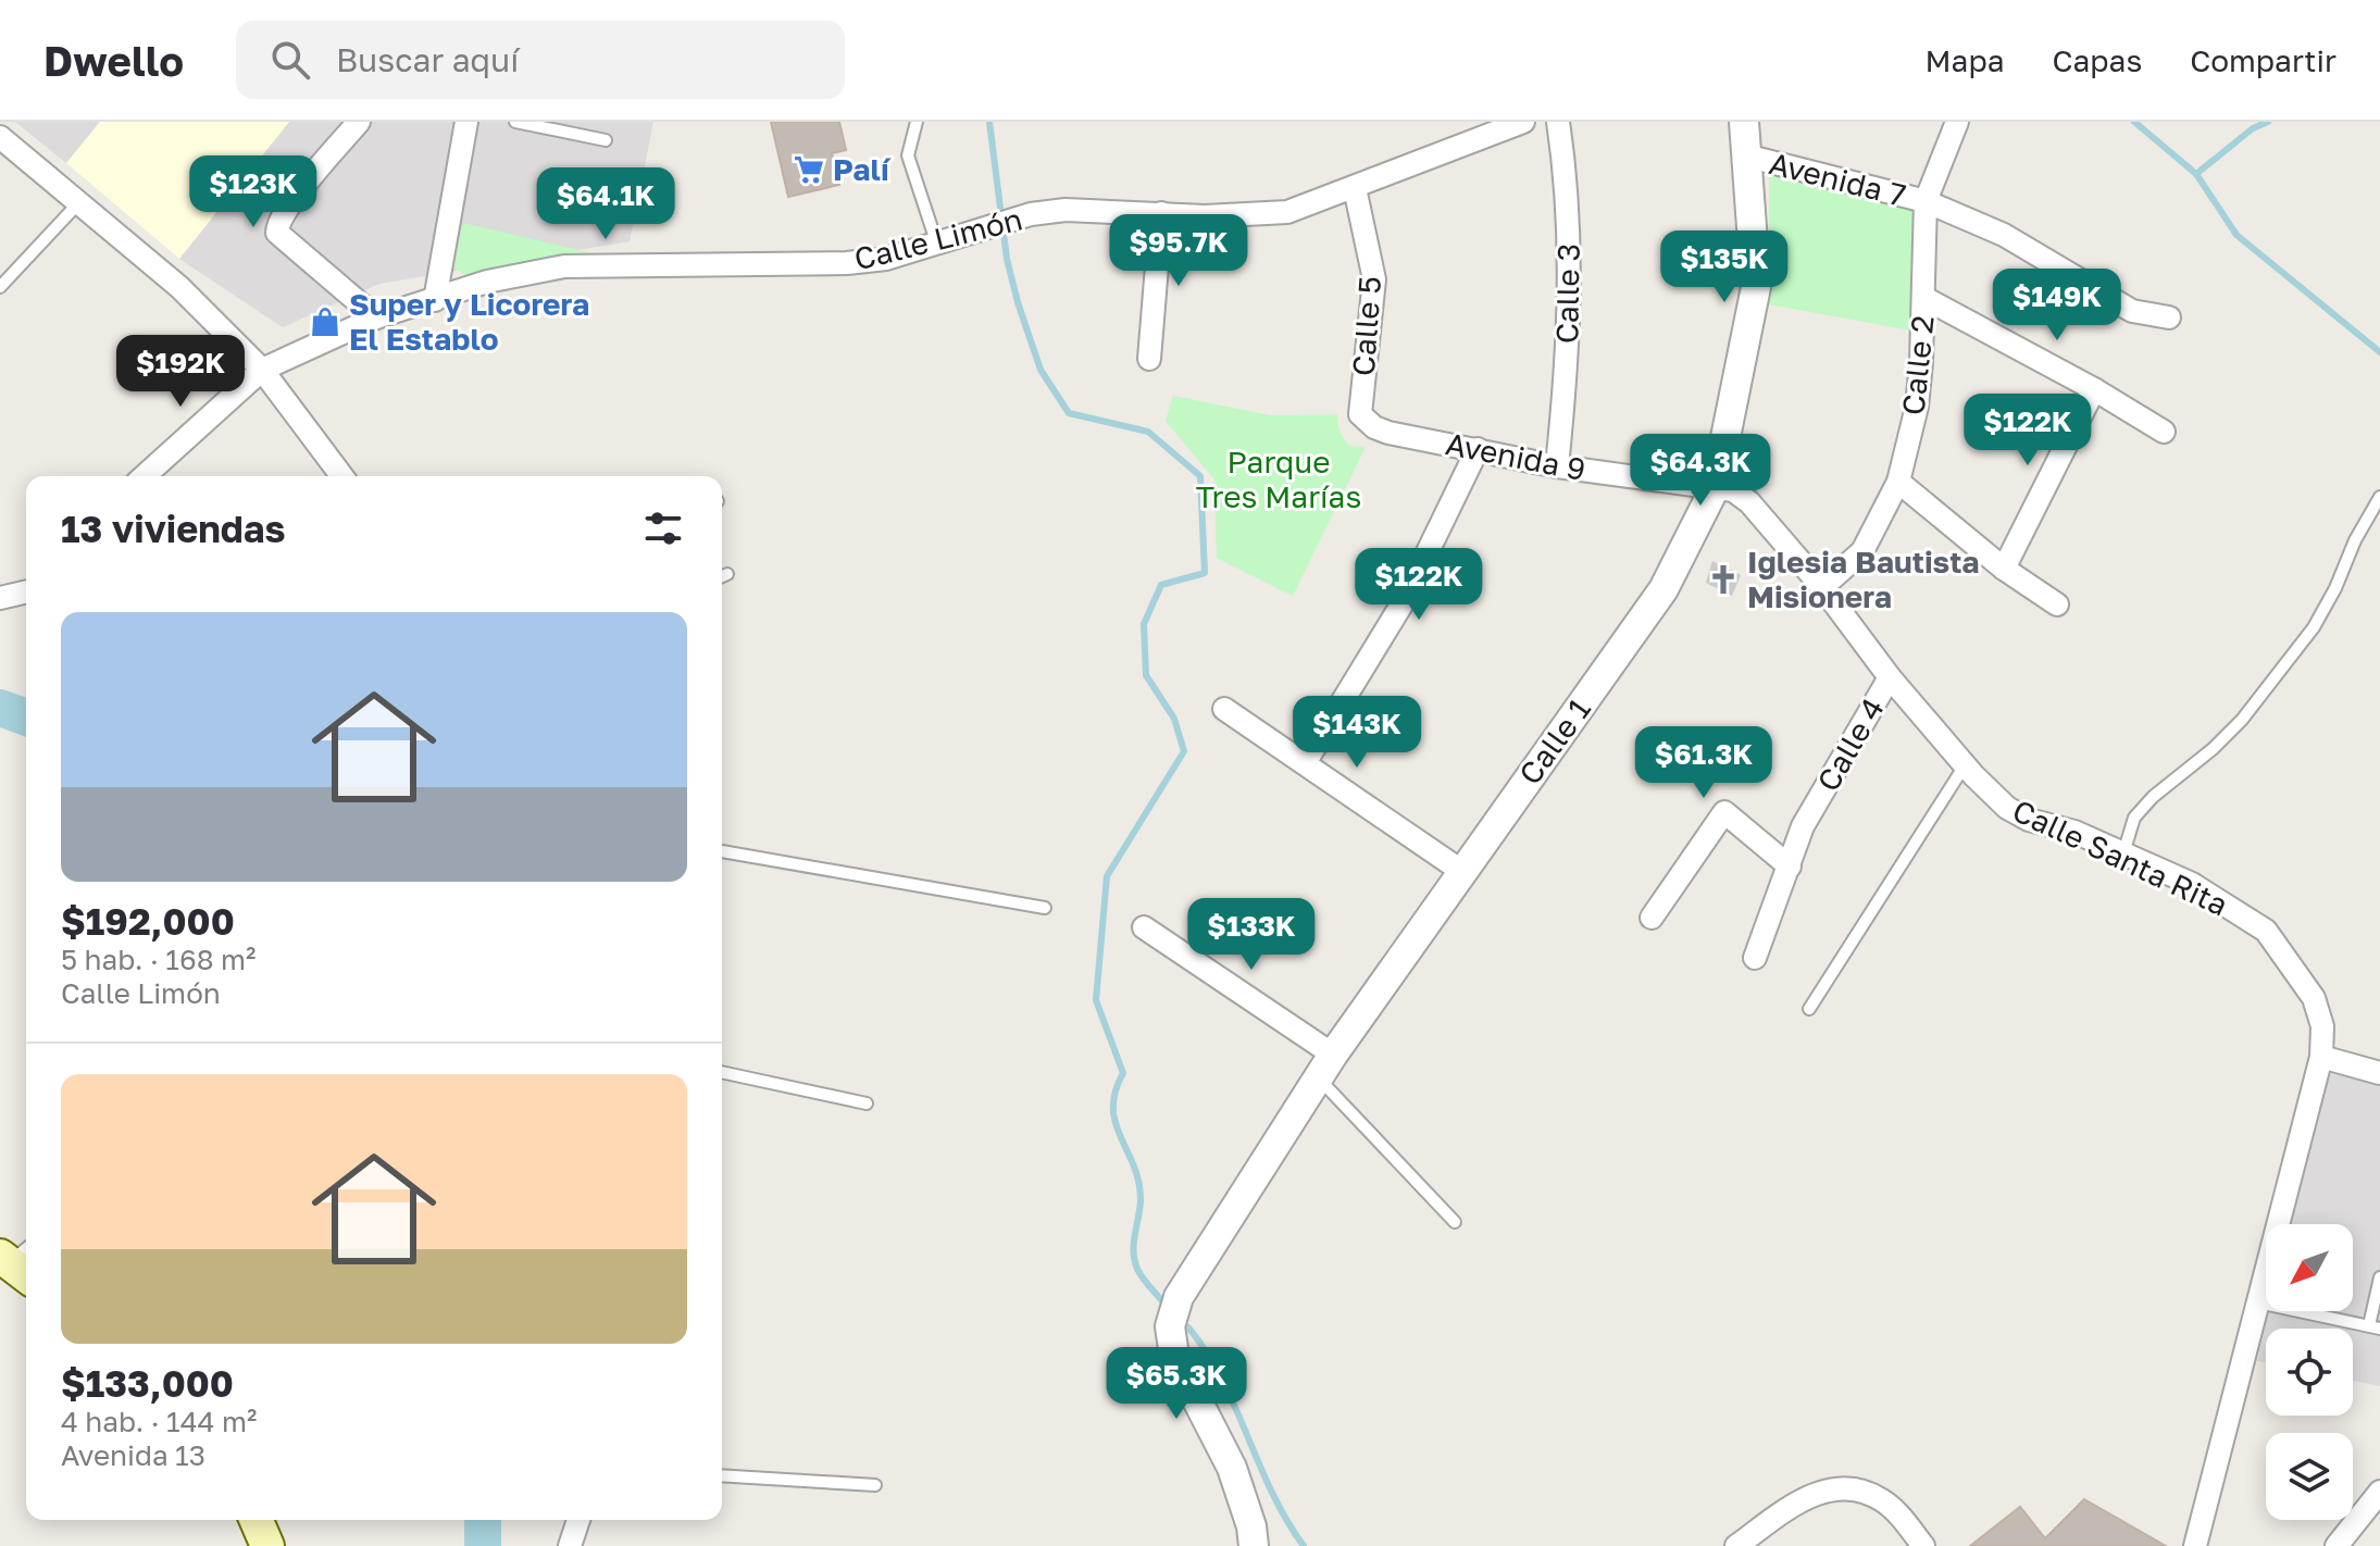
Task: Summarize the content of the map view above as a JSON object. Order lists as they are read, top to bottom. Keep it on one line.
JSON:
{"streets":{"street":["Avenida 7","Calle Limón","Calle 3","Calle 5","Calle 2","Avenida 9","Calle 1","Calle 4","Calle Santa Rita"]},"crossings":[["Avenida 7","Calle 2"],["Avenida 7","Calle 1"],["Calle Limón","Calle 5"],["Calle 3","Avenida 9"],["Calle 5","Avenida 9"],["Calle 2","Avenida 9"],["Avenida 9","Calle 1"],["Avenida 9","Calle 4"],["Avenida 9","Calle Santa Rita"]],"parks":["Parque Tres Marías"],"places":{"supermarket":["Palí"],"shop":["Super y Licorera El Establo"],"church":["Iglesia Bautista Misionera"]},"north":"bottom left","page":{"header":"Dwello","search":"Buscar aquí","nav":["Mapa","Capas","Compartir"],"price":["$123K","$64.1K","$95.7K","$135K","$149K","$192K","$122K","$64.3K","$122K","$143K","$61.3K","$133K","$65.3K"],"heading":"13 viviendas","list":[{"name":"$192,000","note":"5 hab. · 168 m² · Calle Limón"},{"name":"$133,000","note":"4 hab. · 144 m² · Avenida 13"}]}}
